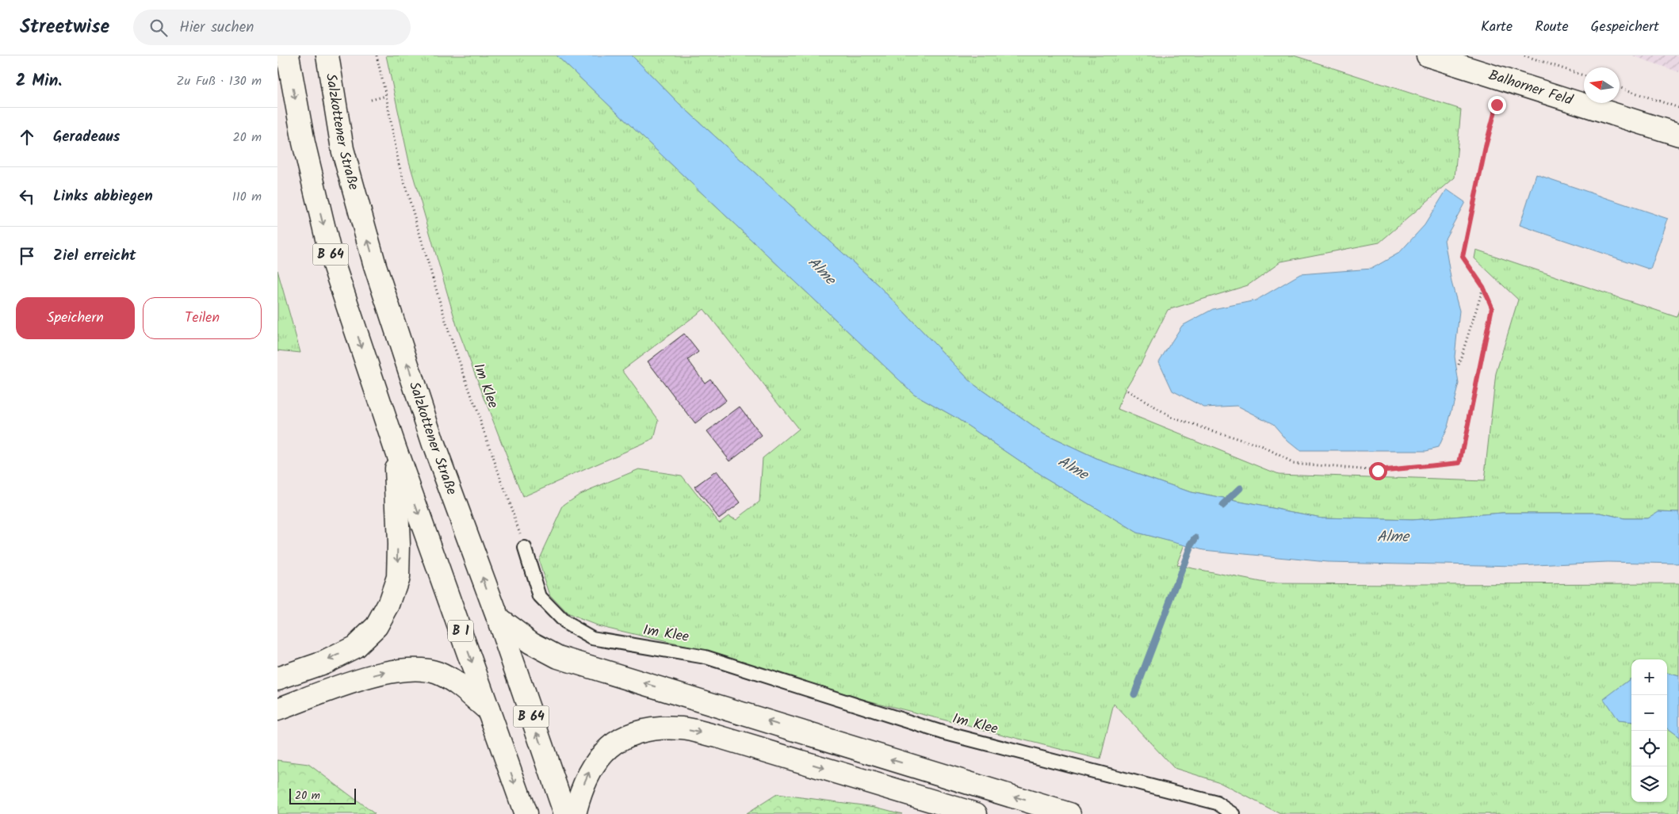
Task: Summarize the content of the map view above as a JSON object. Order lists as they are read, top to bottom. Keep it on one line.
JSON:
{"streets":{"main road":["Balhorner Feld","Salzkottener Straße","B 64","B 1"],"lane":["Im Klee"]},"crossings":[["B 64","B 1"]],"water":["Alme"],"scale_bar":"20 m","north":"left","page":{"header":"Streetwise","search":"Hier suchen","nav":["Karte","Route","Gespeichert"],"heading":["2 Min.","Zu Fuß · 130 m"],"list":[["Geradeaus","20 m"],["Links abbiegen","110 m"],"Ziel erreicht"],"buttons":["Speichern","Teilen"],"map_buttons":["+","−"],"scale":"20 m"}}
